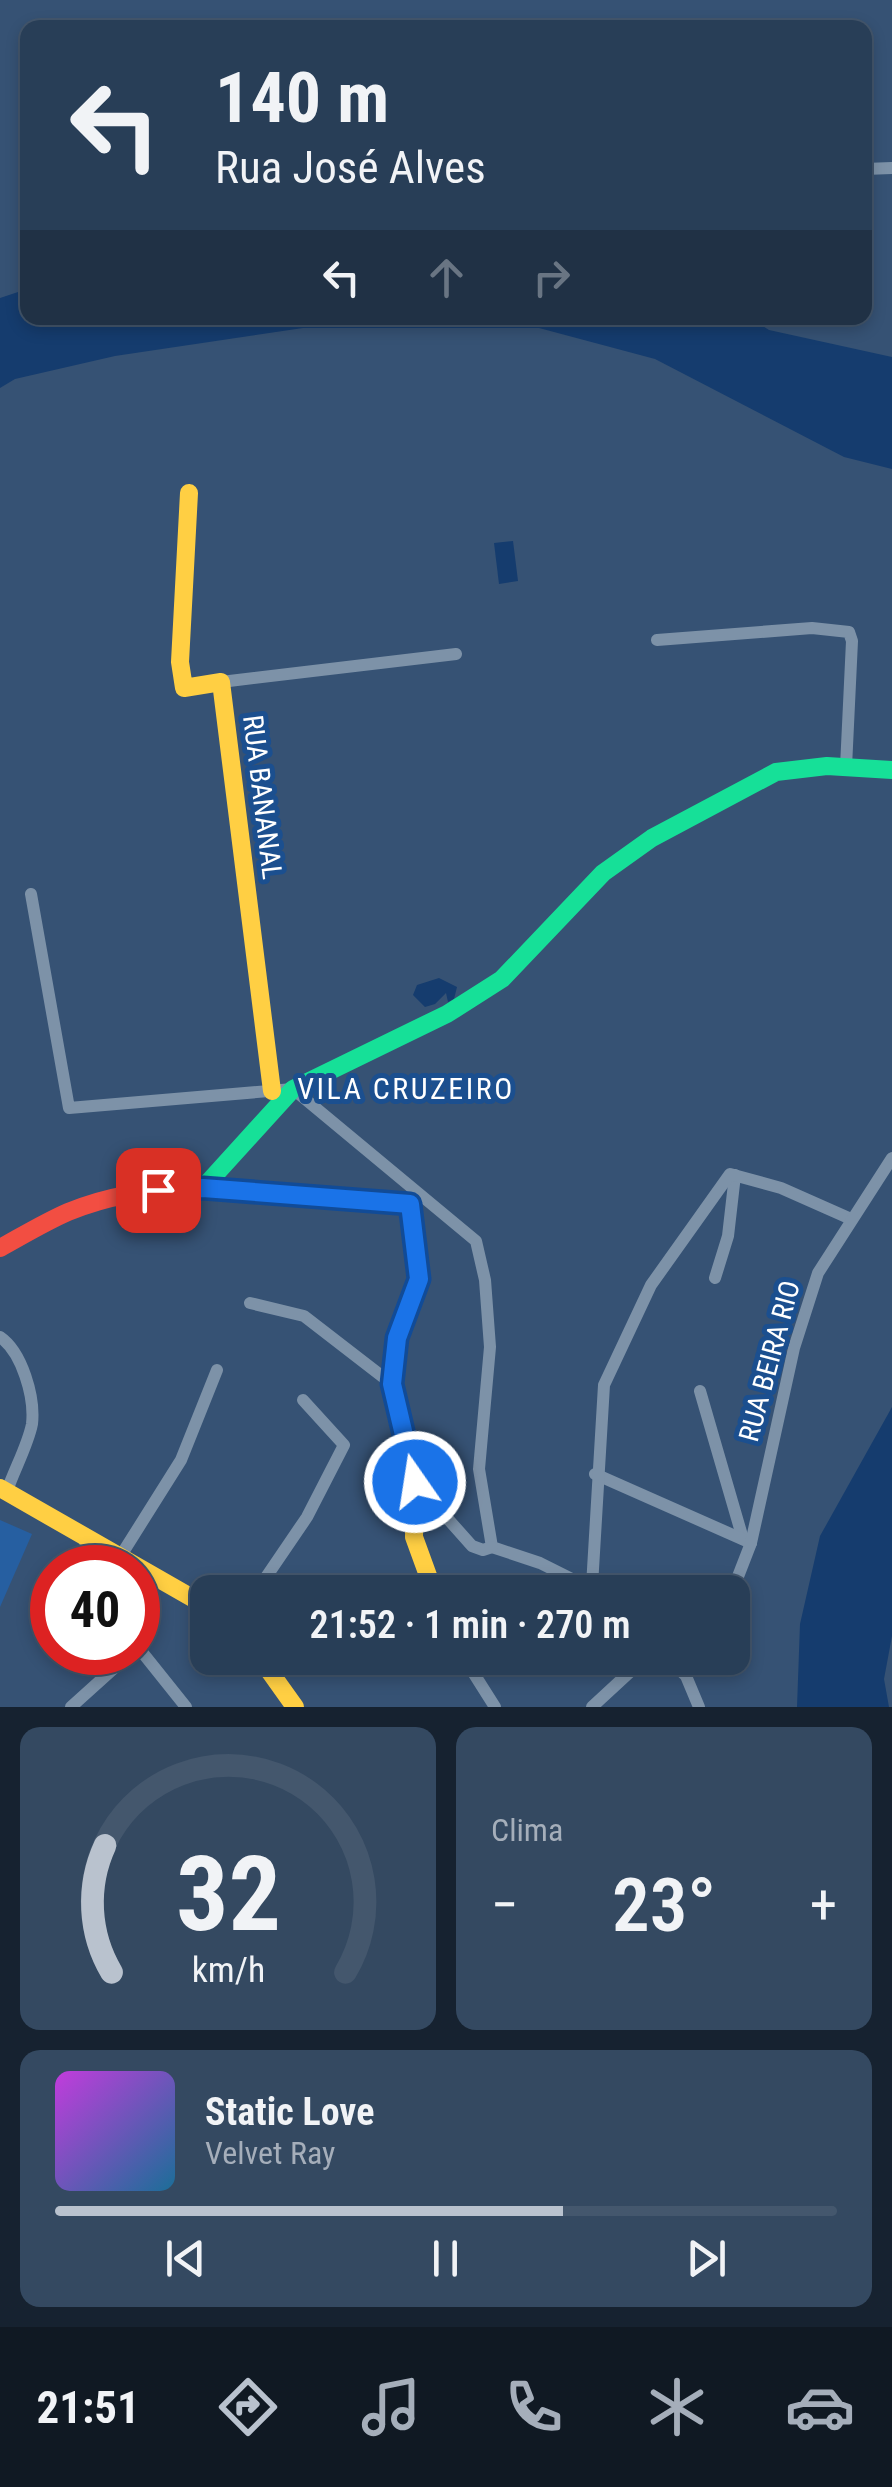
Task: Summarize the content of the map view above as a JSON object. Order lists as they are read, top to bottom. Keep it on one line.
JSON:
{"streets":{"street":["RUA BANANAL","RUA BEIRA RIO"]},"districts":["VILA CRUZEIRO"],"page":{"turn":["140 m","Rua José Alves"],"limit":"40","trip":"21:52 · 1 min · 270 m","tile":"Clima","heat":["−","23°","+"],"song":["Static Love","Velvet Ray"],"tabs":"21:51","gauge":["32","km/h"]}}
